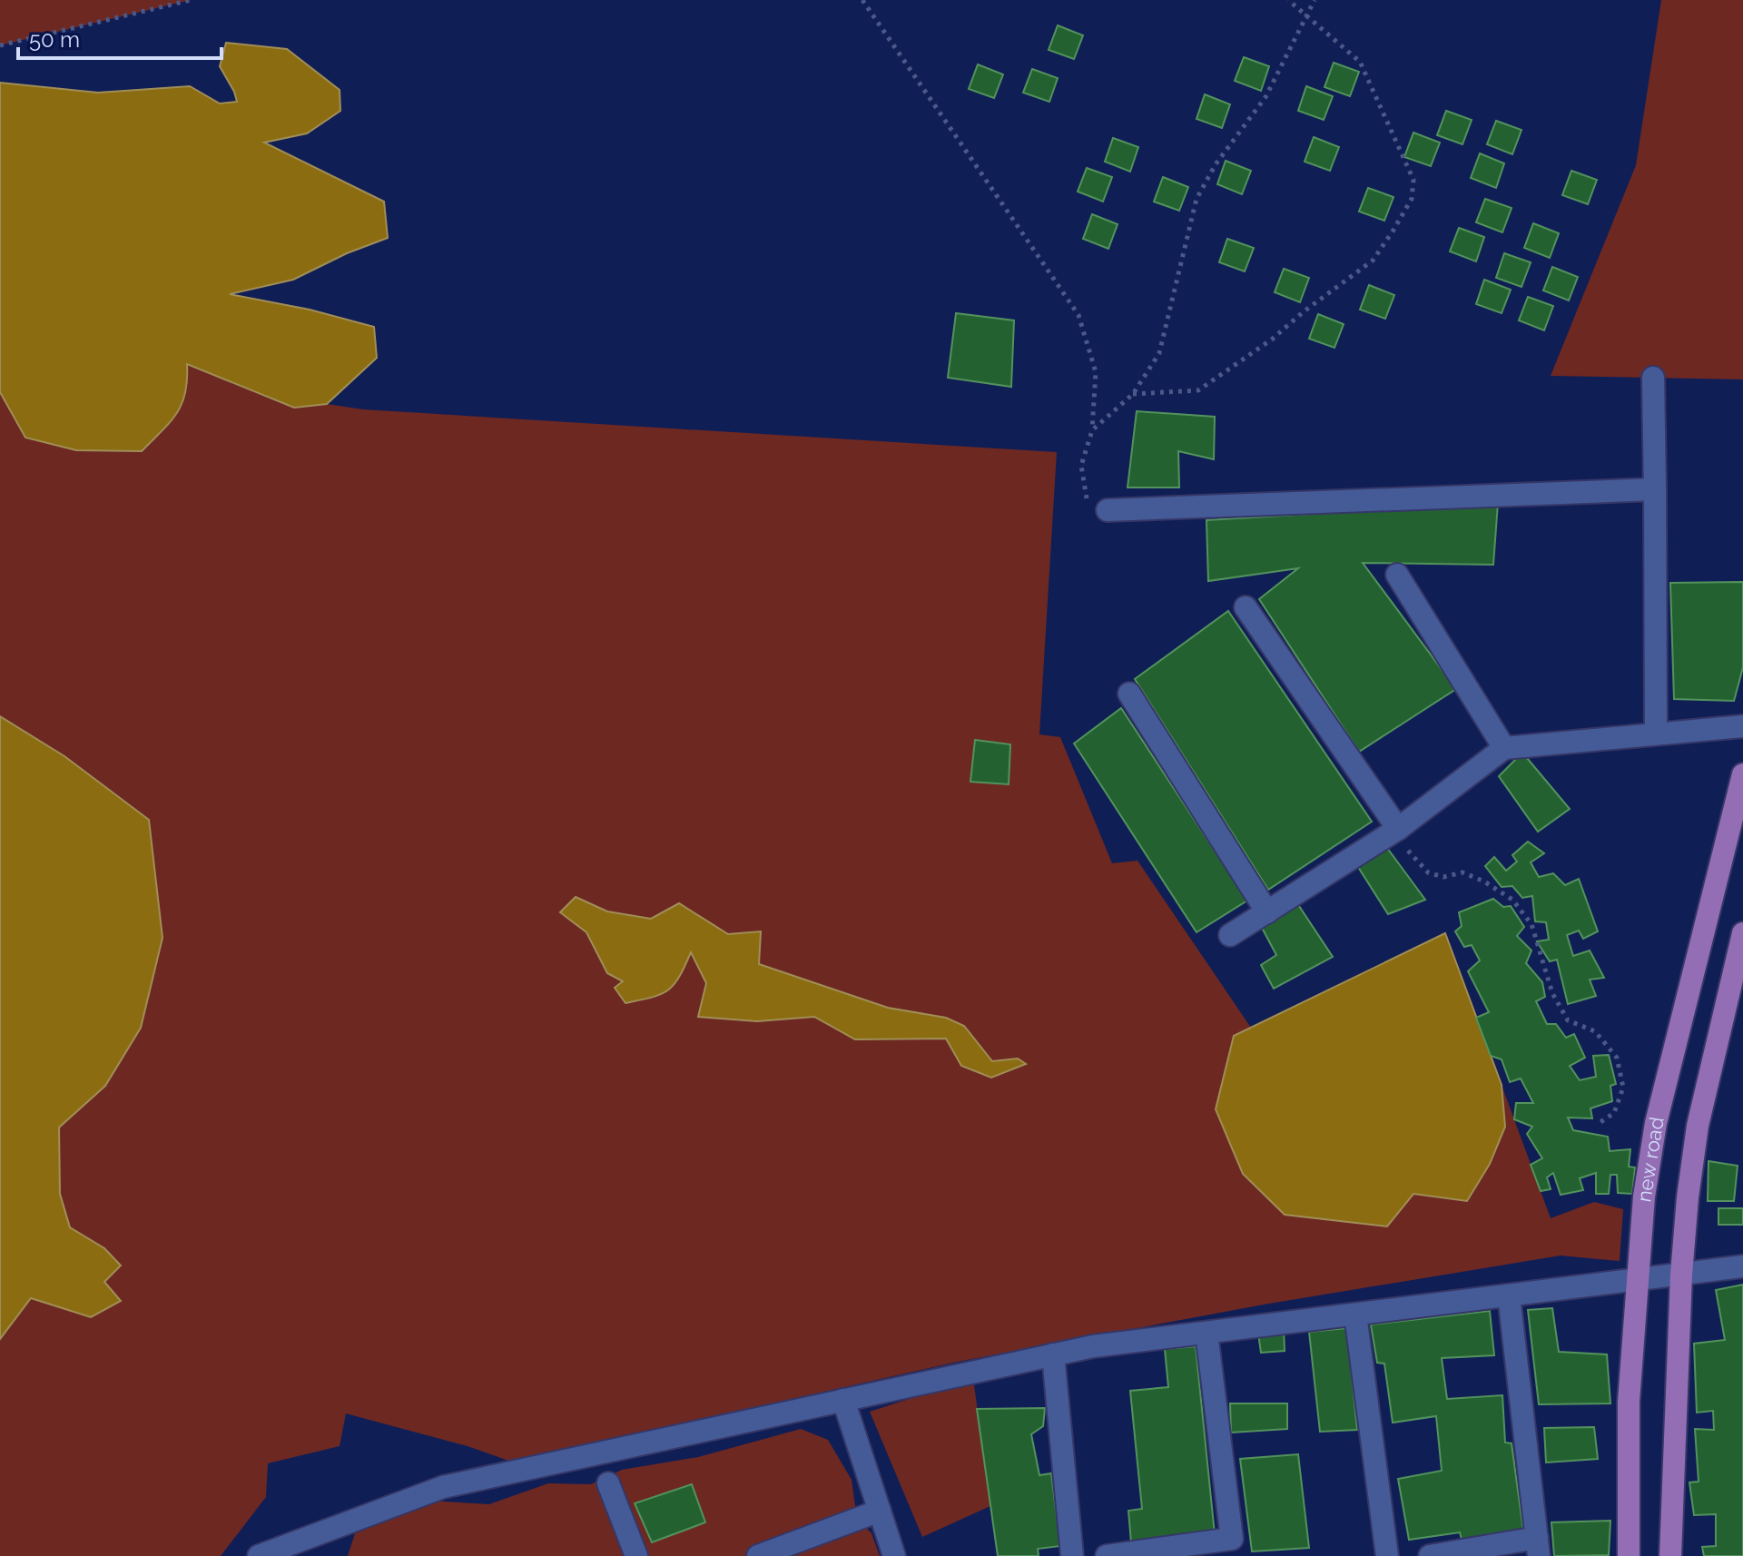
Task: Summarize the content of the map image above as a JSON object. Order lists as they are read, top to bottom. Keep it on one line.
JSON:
{"streets":{"main road":["new road"]},"scale_bar":"50 m"}
